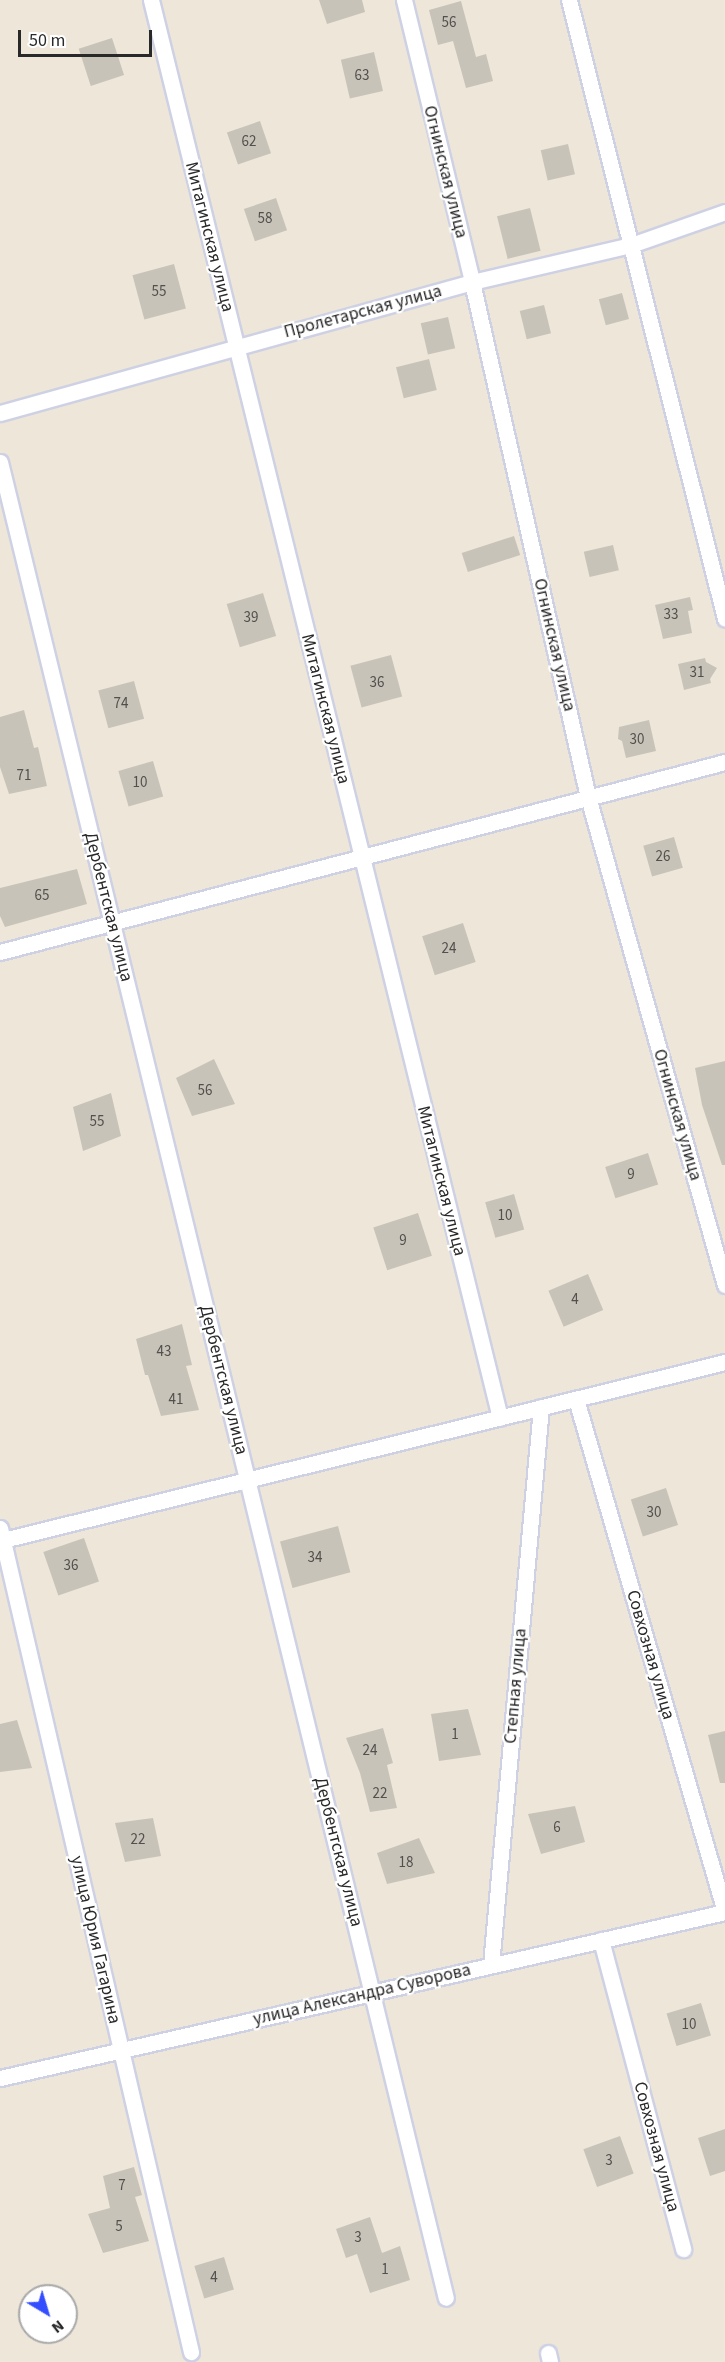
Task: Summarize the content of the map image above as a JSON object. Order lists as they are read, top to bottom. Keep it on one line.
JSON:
{"streets":{"street":["Огнинская улица","Митагинская улица","Пролетарская улица","Дербентская улица","Совхозная улица","Степная улица","улица Юрия Гагарина","улица Александра Суворова"]},"crossings":[["Огнинская улица","Пролетарская улица"],["Митагинская улица","Пролетарская улица"],["Дербентская улица","улица Александра Суворова"],["Совхозная улица","улица Александра Суворова"],["Степная улица","улица Александра Суворова"],["улица Юрия Гагарина","улица Александра Суворова"]],"house_numbers":["56","63","62","58","55","33","39","31","36","74","30","71","10","26","65","24","56","55","9","10","9","4","43","41","30","34","36","1","24","22","6","22","18","10","3","7","5","3","1","4"],"scale_bar":"50 m","north":"bottom right"}
